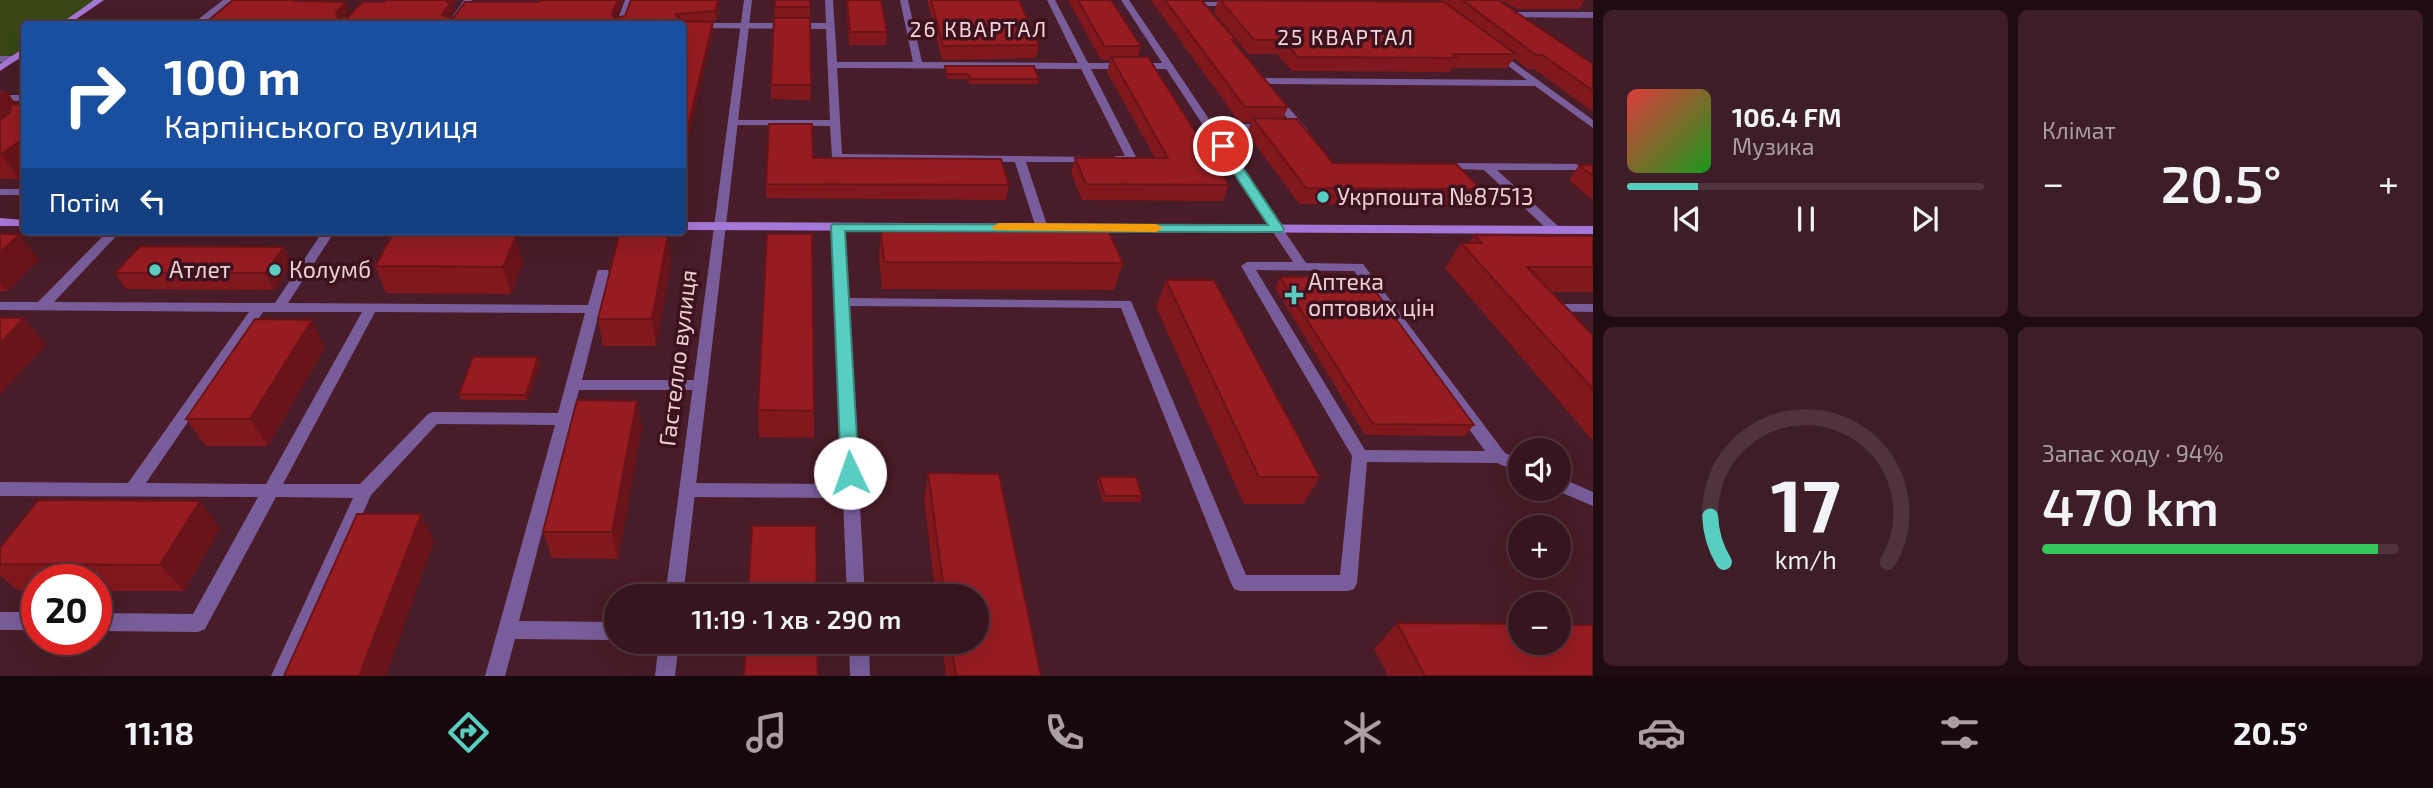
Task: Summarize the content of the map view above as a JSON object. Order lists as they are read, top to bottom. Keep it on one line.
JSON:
{"streets":{"street":["Гастелло вулиця"]},"districts":["26 КВАРТАЛ","25 КВАРТАЛ"],"places":{"other":["Укрпошта №87513","Атлет","Колумб"],"health":["Аптека оптових цін"]},"page":{"tile":["Клімат",["Запас ходу · 94%","470 km"]],"turn":["100 m","Карпінського вулиця"],"song":["106.4 FM","Музика"],"heat":["−","20.5°","+"],"then":"Потім","map_buttons":["+","−"],"limit":"20","trip":"11:19 · 1 хв · 290 m","tabs":["11:18","20.5°"],"gauge":["17","km/h"]}}
